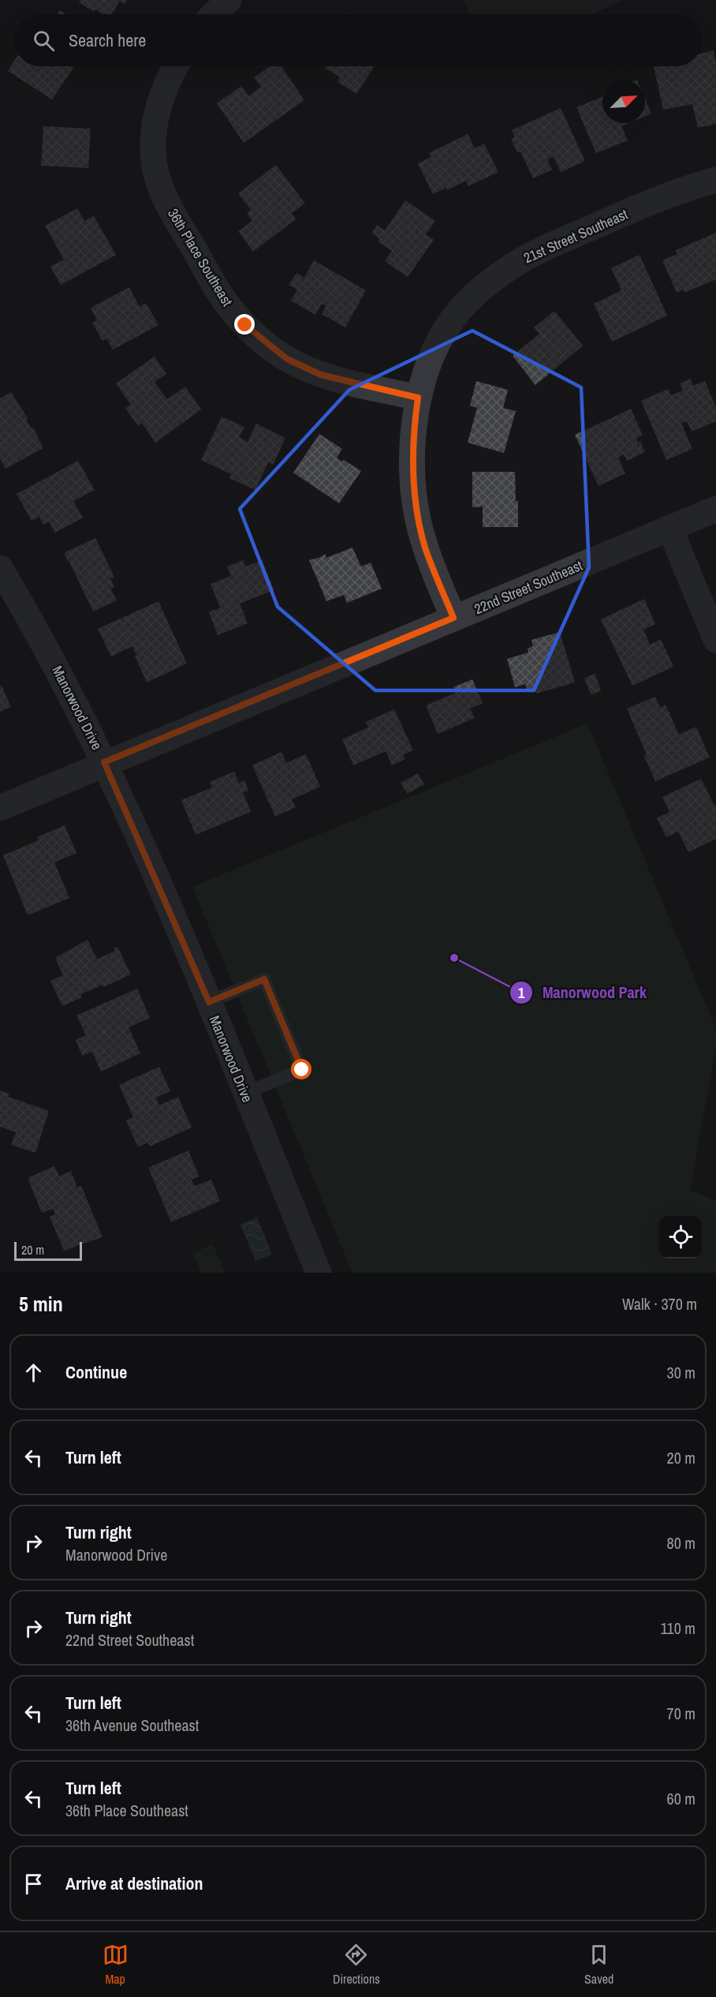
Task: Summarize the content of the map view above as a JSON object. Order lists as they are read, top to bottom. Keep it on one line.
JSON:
{"streets":{"street":["21st Street Southeast","36th Place Southeast","22nd Street Southeast","Manorwood Drive"]},"crossings":[["21st Street Southeast","36th Place Southeast"],["21st Street Southeast","22nd Street Southeast"],["22nd Street Southeast","Manorwood Drive"]],"places":["Manorwood Park"],"scale_bar":"20 m","north":"top right","page":{"search":"Search here","scale":"20 m","heading":["5 min","Walk · 370 m"],"list":[["Continue","30 m"],["Turn left","20 m"],["Turn right","Manorwood Drive","80 m"],["Turn right","22nd Street Southeast","110 m"],["Turn left","36th Avenue Southeast","70 m"],["Turn left","36th Place Southeast","60 m"],"Arrive at destination"],"nav":["Map","Directions","Saved"]}}
